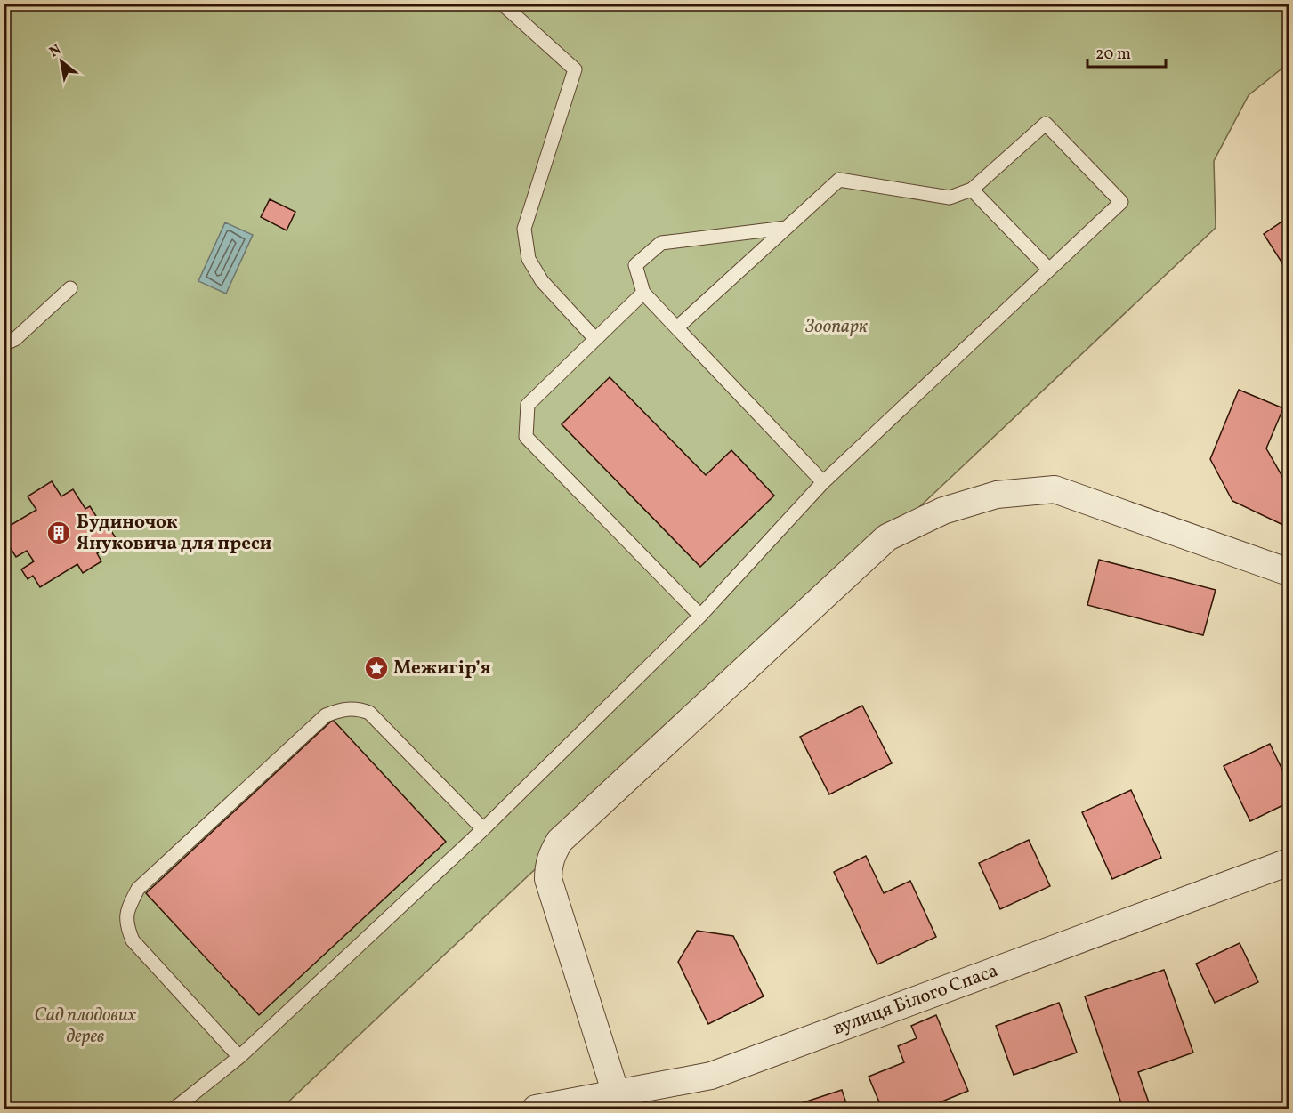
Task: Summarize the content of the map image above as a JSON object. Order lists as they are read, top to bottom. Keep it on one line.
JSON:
{"streets":{"street":["вулиця Білого Спаса"]},"parks":["Зоопарк","Сад плодових дерев"],"places":{"building":["Будиночок Януковича для преси"],"place":["Межигір’я"]},"scale_bar":"20 m","north":"top left"}
